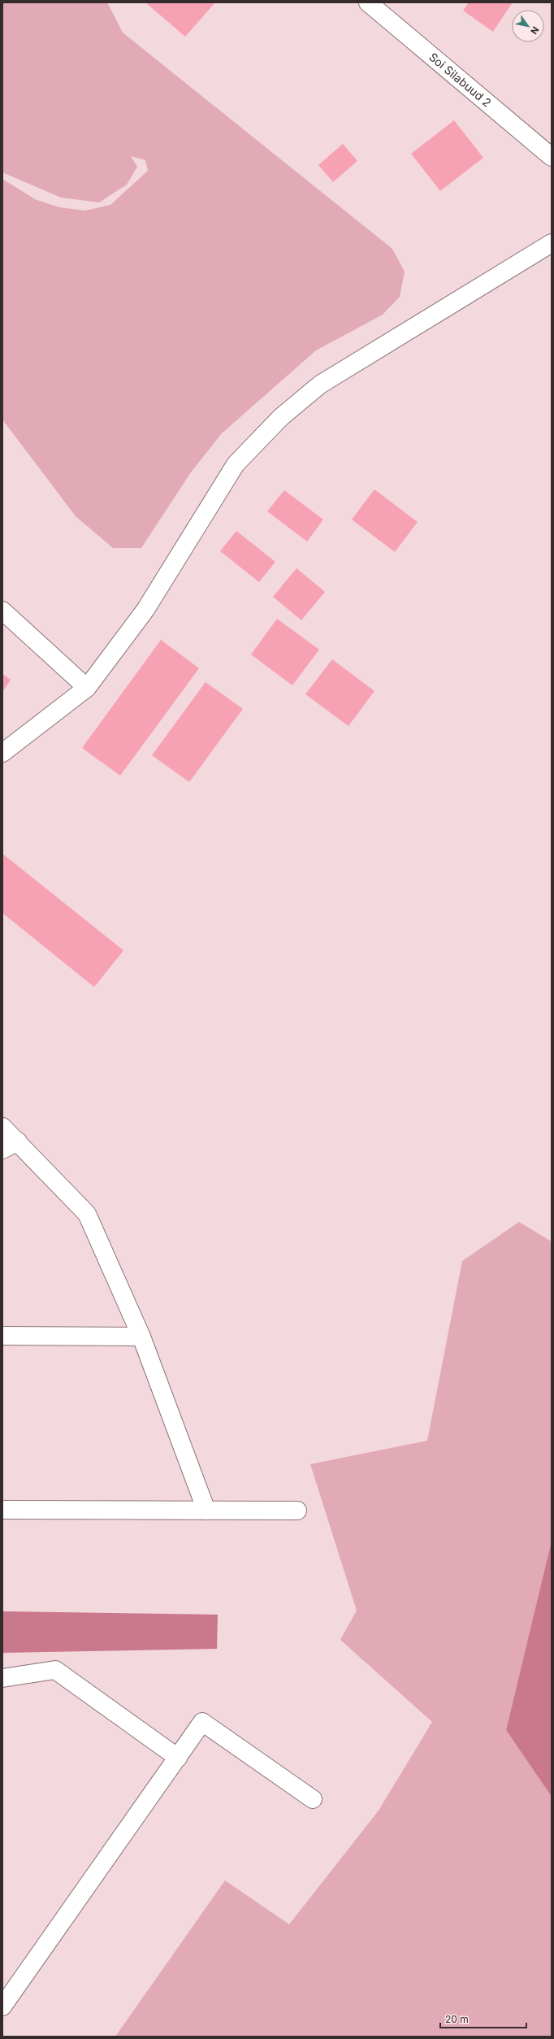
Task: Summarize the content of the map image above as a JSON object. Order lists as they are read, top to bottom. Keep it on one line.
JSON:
{"streets":{"street":["Soi Silabuud 2"]},"scale_bar":"20 m","north":"bottom right"}
